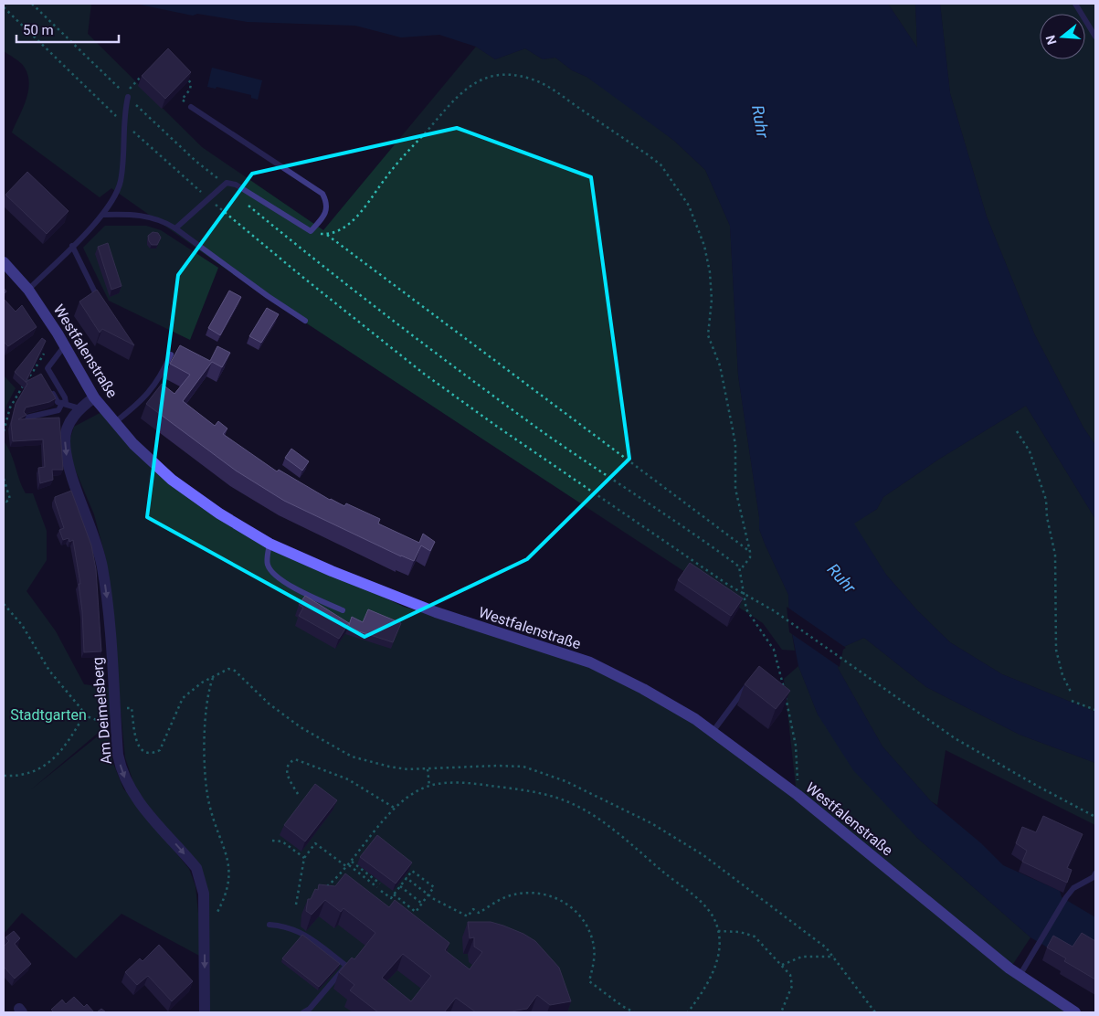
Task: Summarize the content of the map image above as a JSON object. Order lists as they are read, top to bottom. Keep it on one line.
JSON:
{"streets":{"main road":["Westfalenstraße"],"street":["Am Deimelsberg"]},"crossings":[["Westfalenstraße","Am Deimelsberg"]],"one_way":["Am Deimelsberg"],"water":["Ruhr"],"parks":["Stadtgarten"],"scale_bar":"50 m","north":"left"}
